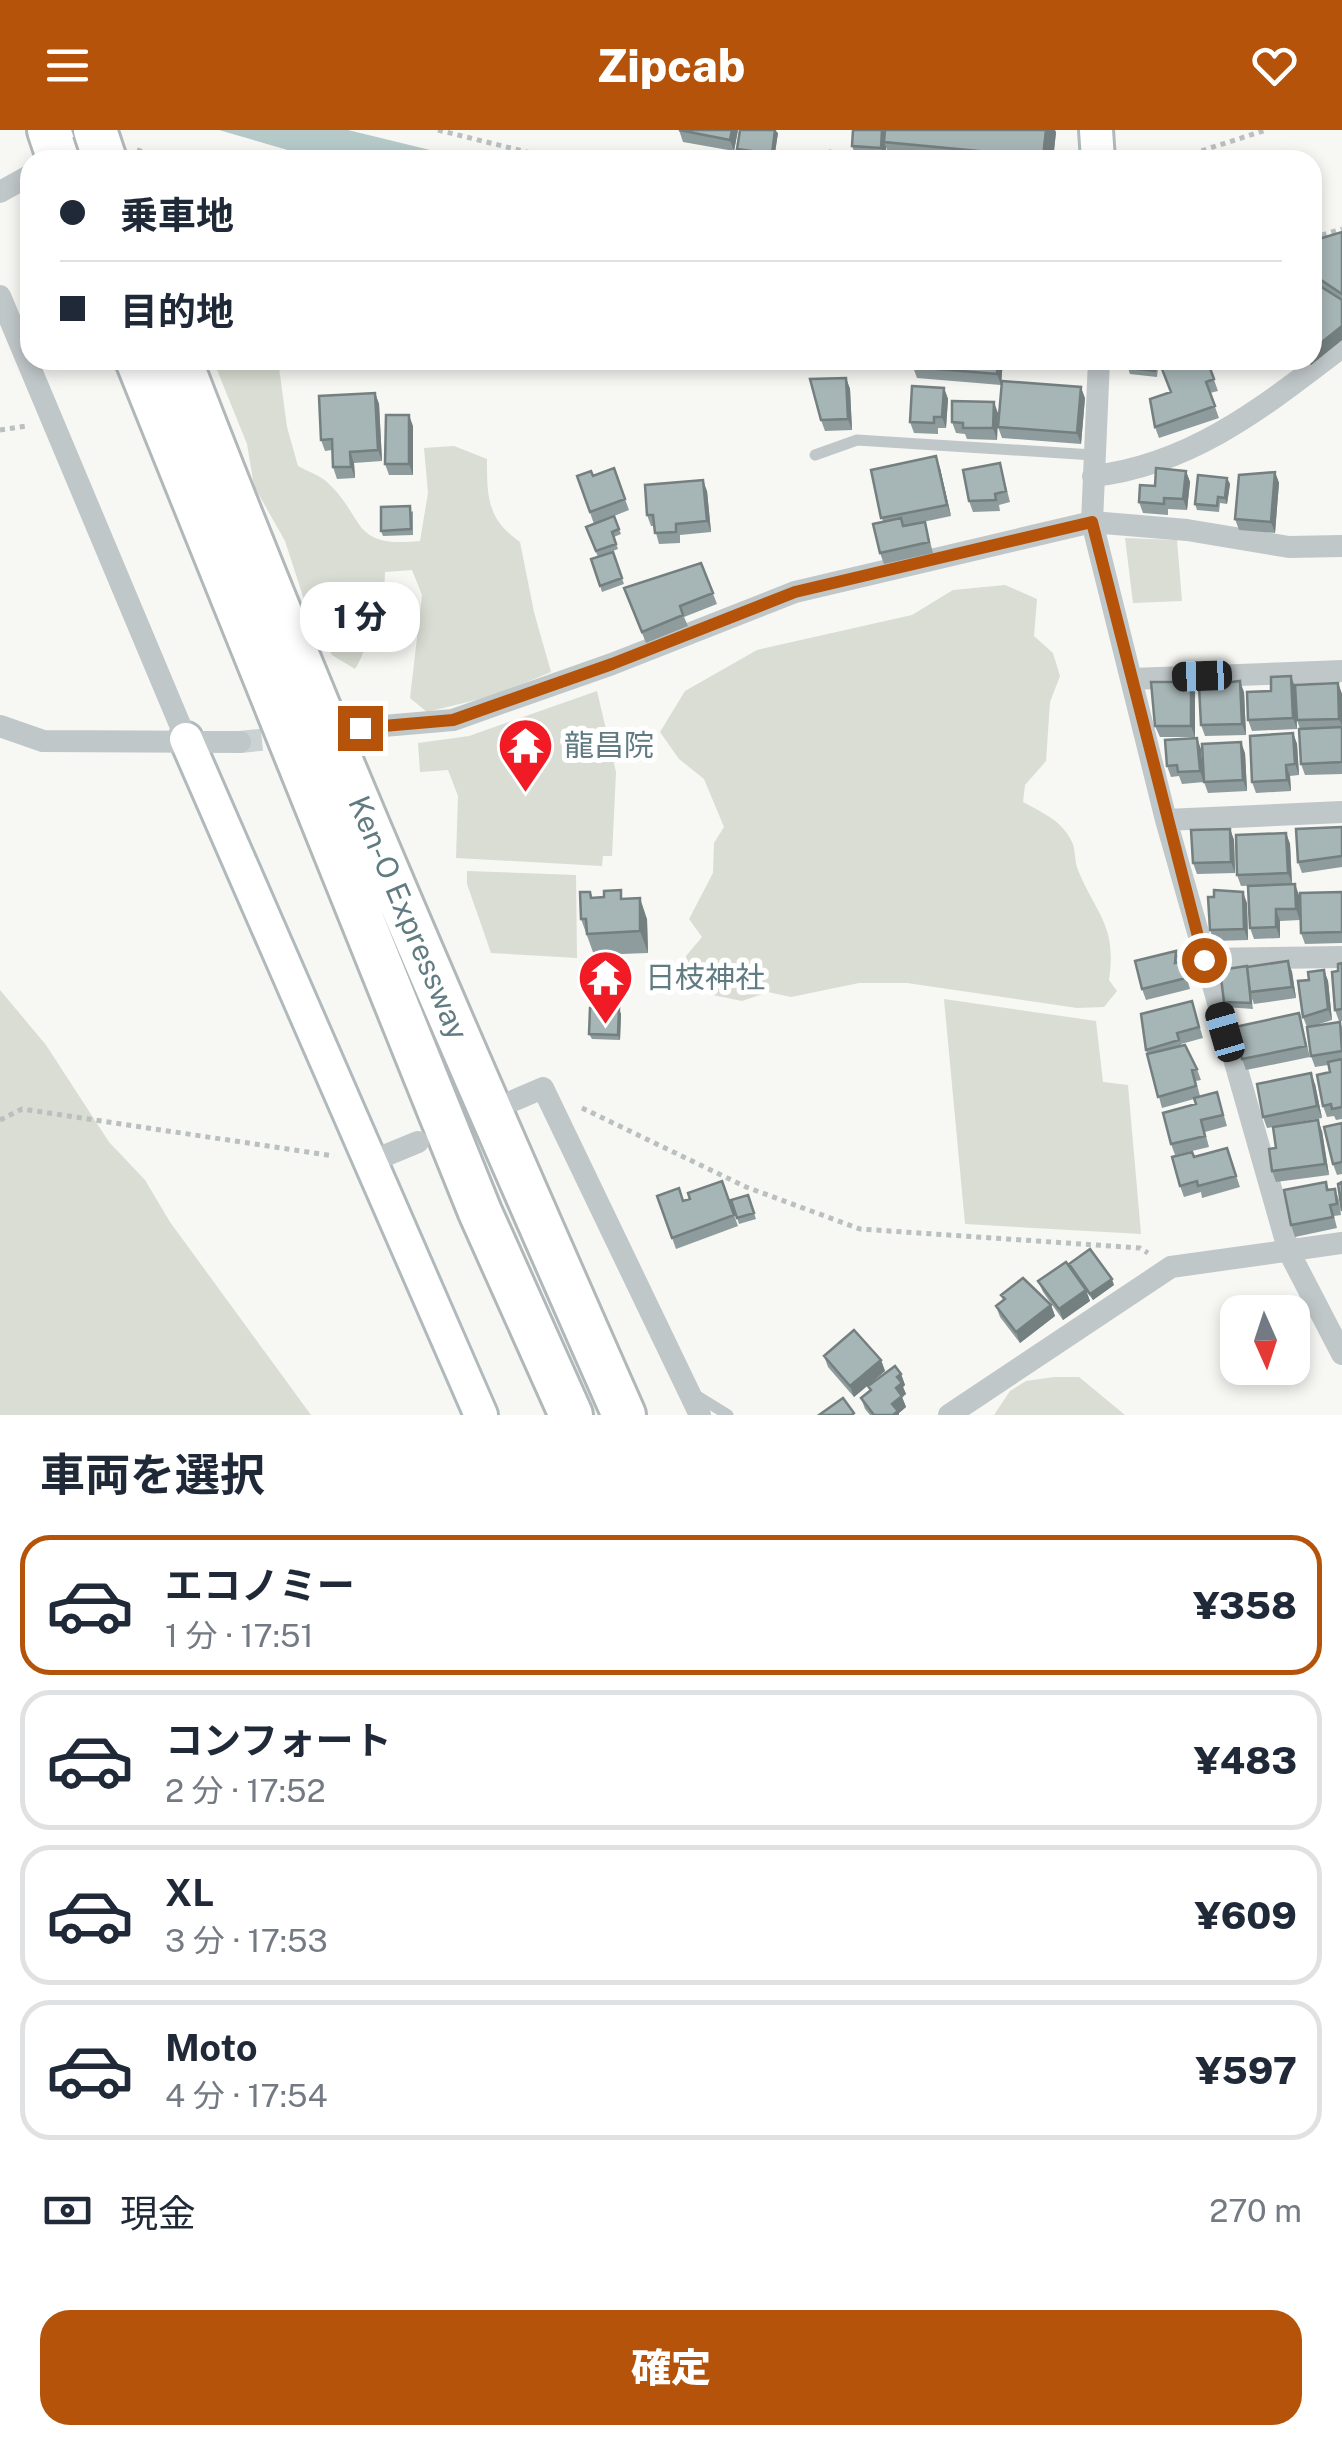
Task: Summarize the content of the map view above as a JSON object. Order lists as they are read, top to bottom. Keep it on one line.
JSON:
{"streets":{"highway":["Ken-O Expressway"]},"places":{"temple":["龍昌院","日枝神社"]},"north":"bottom","page":{"header":"Zipcab","banner":["乗車地","目的地"],"bubble":"1 分","heading":"車両を選択","list":[{"name":"エコノミー","note":"1 分 · 17:51","value":"¥358"},{"name":"コンフォート","note":"2 分 · 17:52","value":"¥483"},{"name":"XL","note":"3 分 · 17:53","value":"¥609"},{"name":"Moto","note":"4 分 · 17:54","value":"¥597"}],"pay":["現金","270 m"],"buttons":"確定"}}
